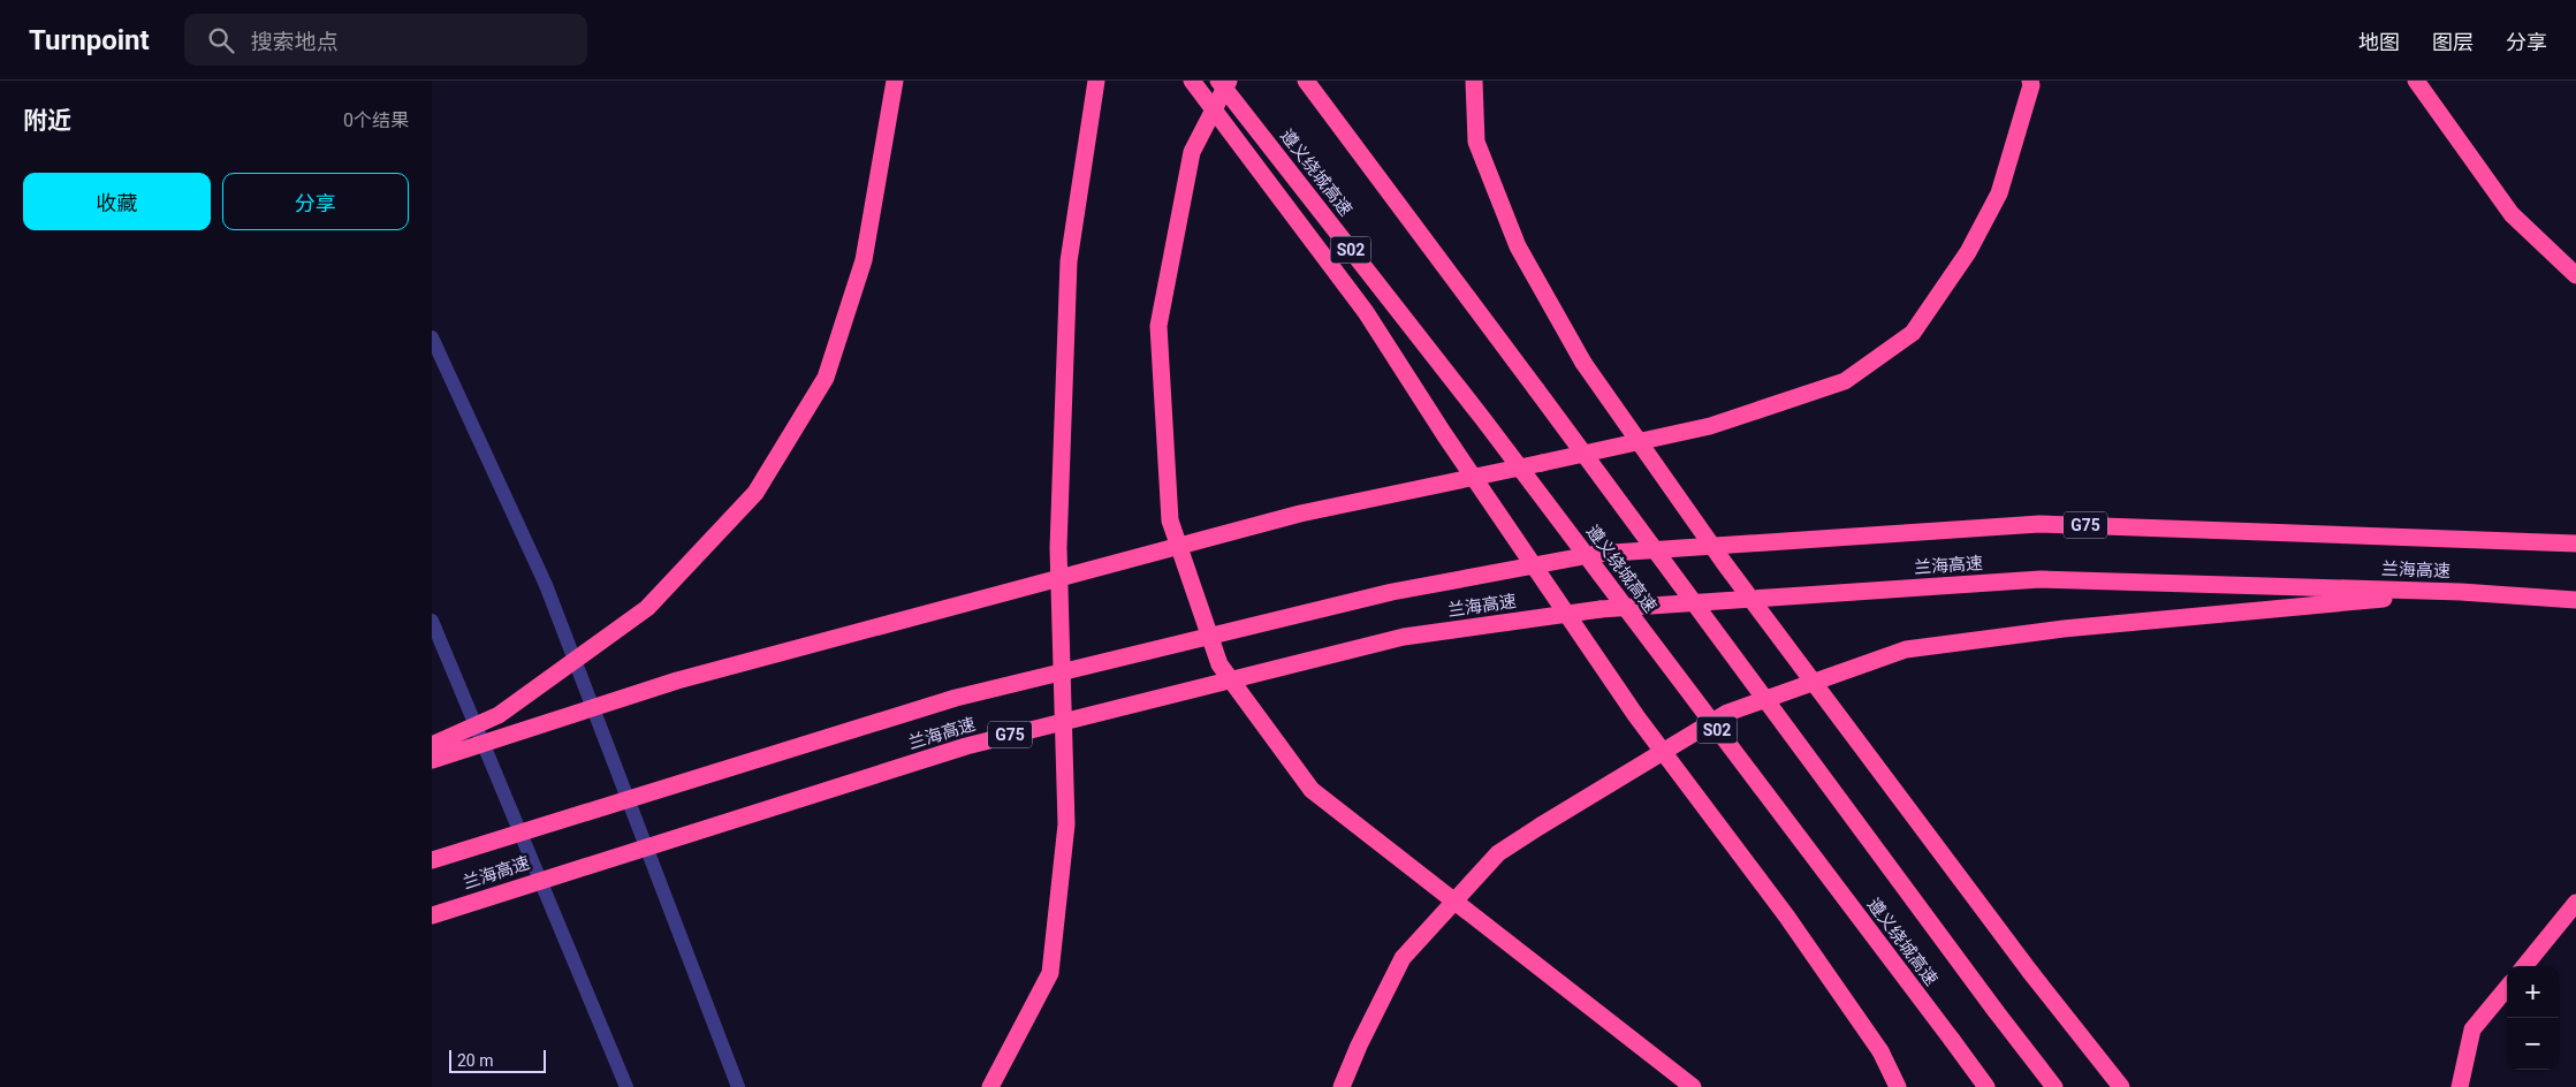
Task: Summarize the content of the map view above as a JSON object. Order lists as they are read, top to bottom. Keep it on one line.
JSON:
{"streets":{"highway":["遵义绕城高速","S02","G75","兰海高速"]},"scale_bar":"20 m","page":{"header":"Turnpoint","search":"搜索地点","nav":["地图","图层","分享"],"heading":["附近","0个结果"],"buttons":["收藏","分享"],"map_buttons":["+","−"],"scale":"20 m"}}
